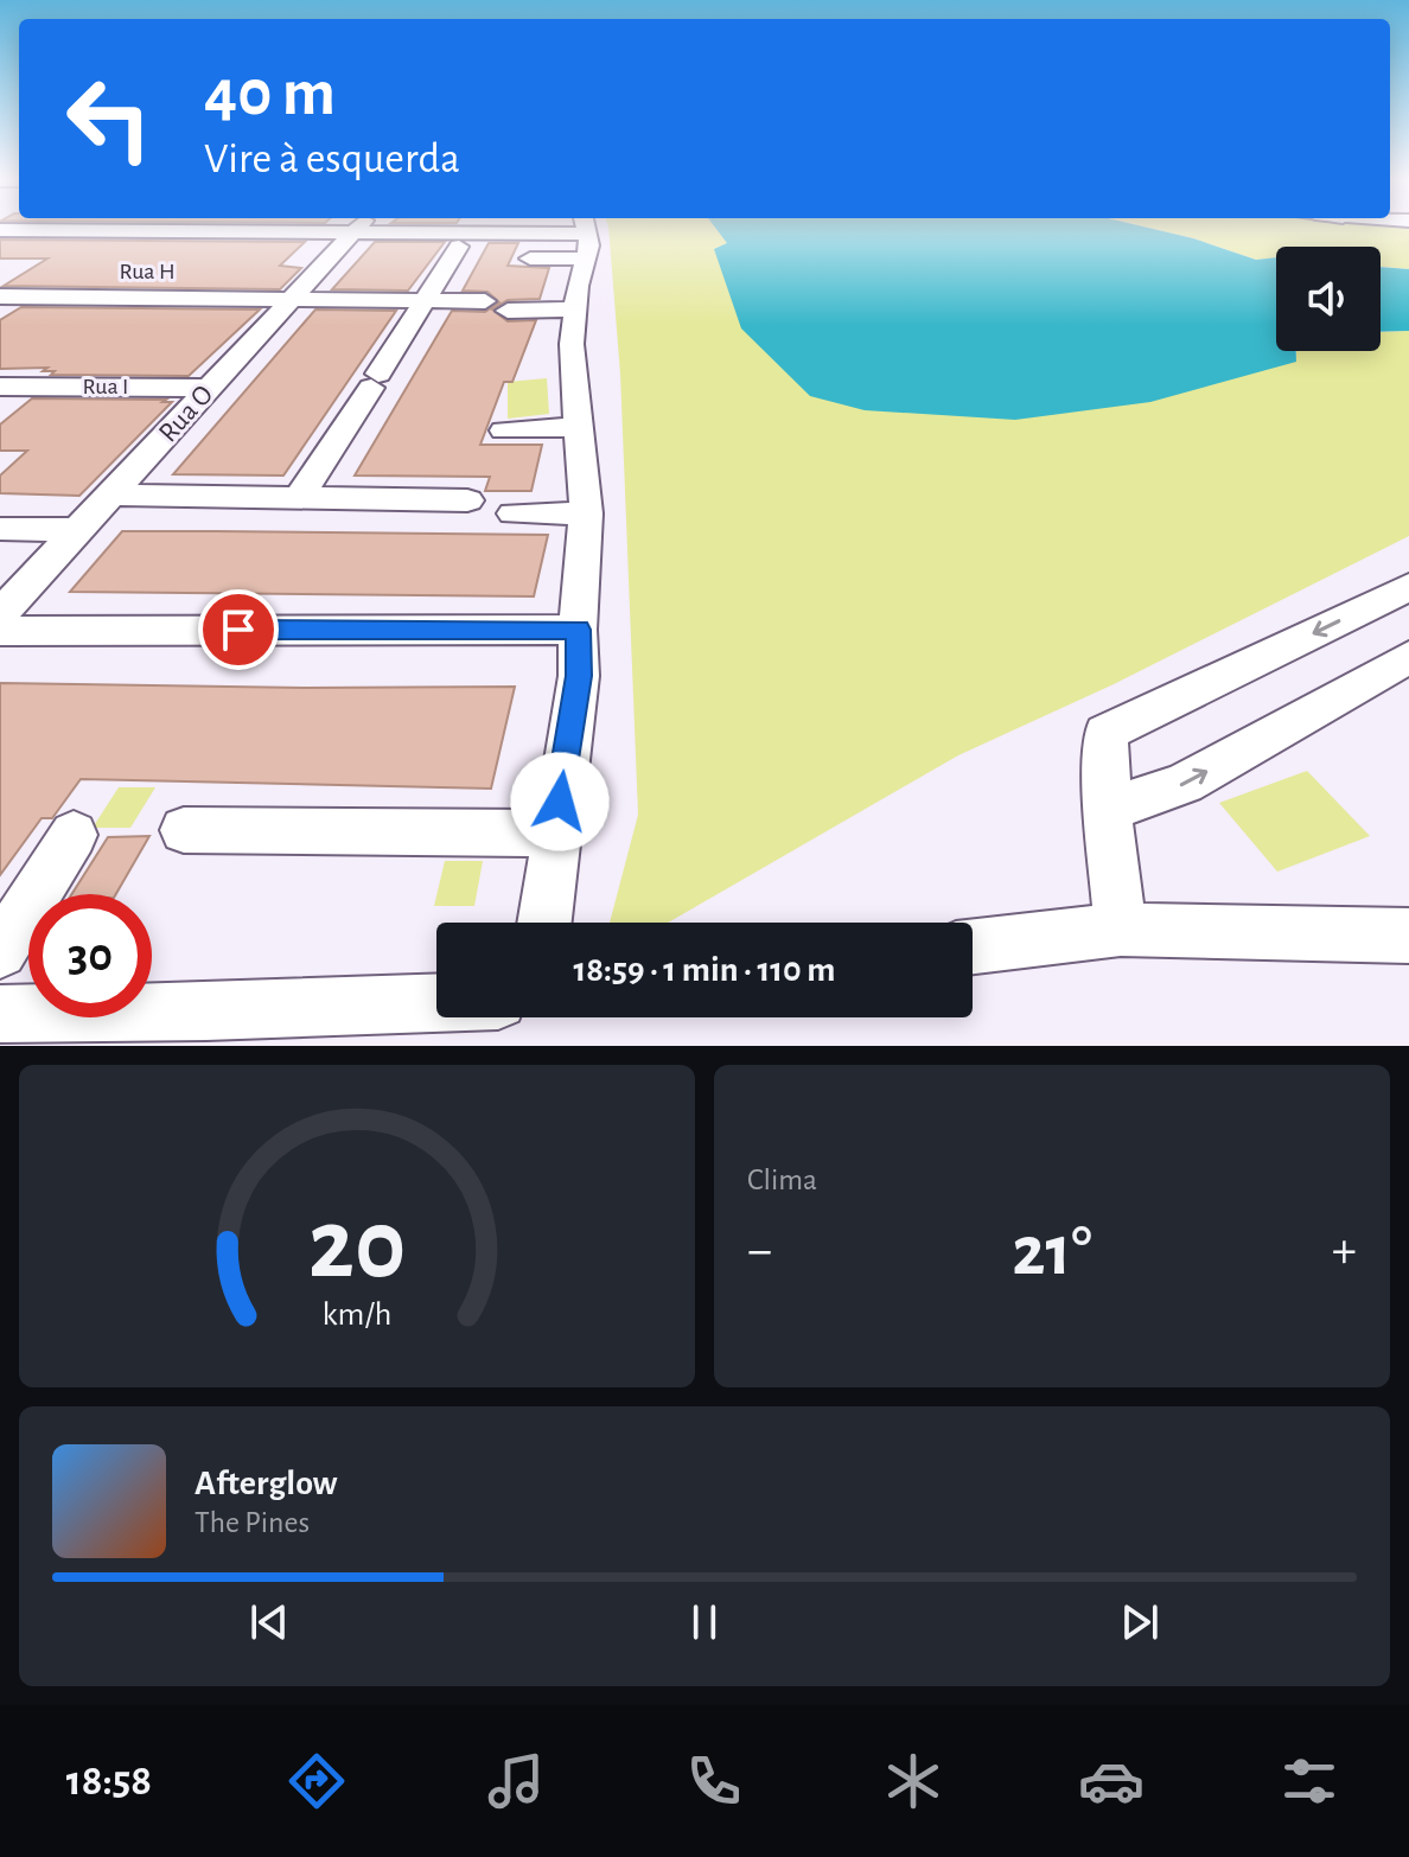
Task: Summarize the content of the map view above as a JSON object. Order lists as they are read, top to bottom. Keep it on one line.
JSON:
{"streets":{"street":["Rua H","Rua I","Rua O"]},"crossings":[["Rua H","Rua O"],["Rua I","Rua O"]],"page":{"turn":["40 m","Vire à esquerda"],"limit":"30","trip":"18:59 · 1 min · 110 m","tile":"Clima","heat":["−","21°","+"],"song":["Afterglow","The Pines"],"tabs":"18:58","gauge":["20","km/h"]}}
